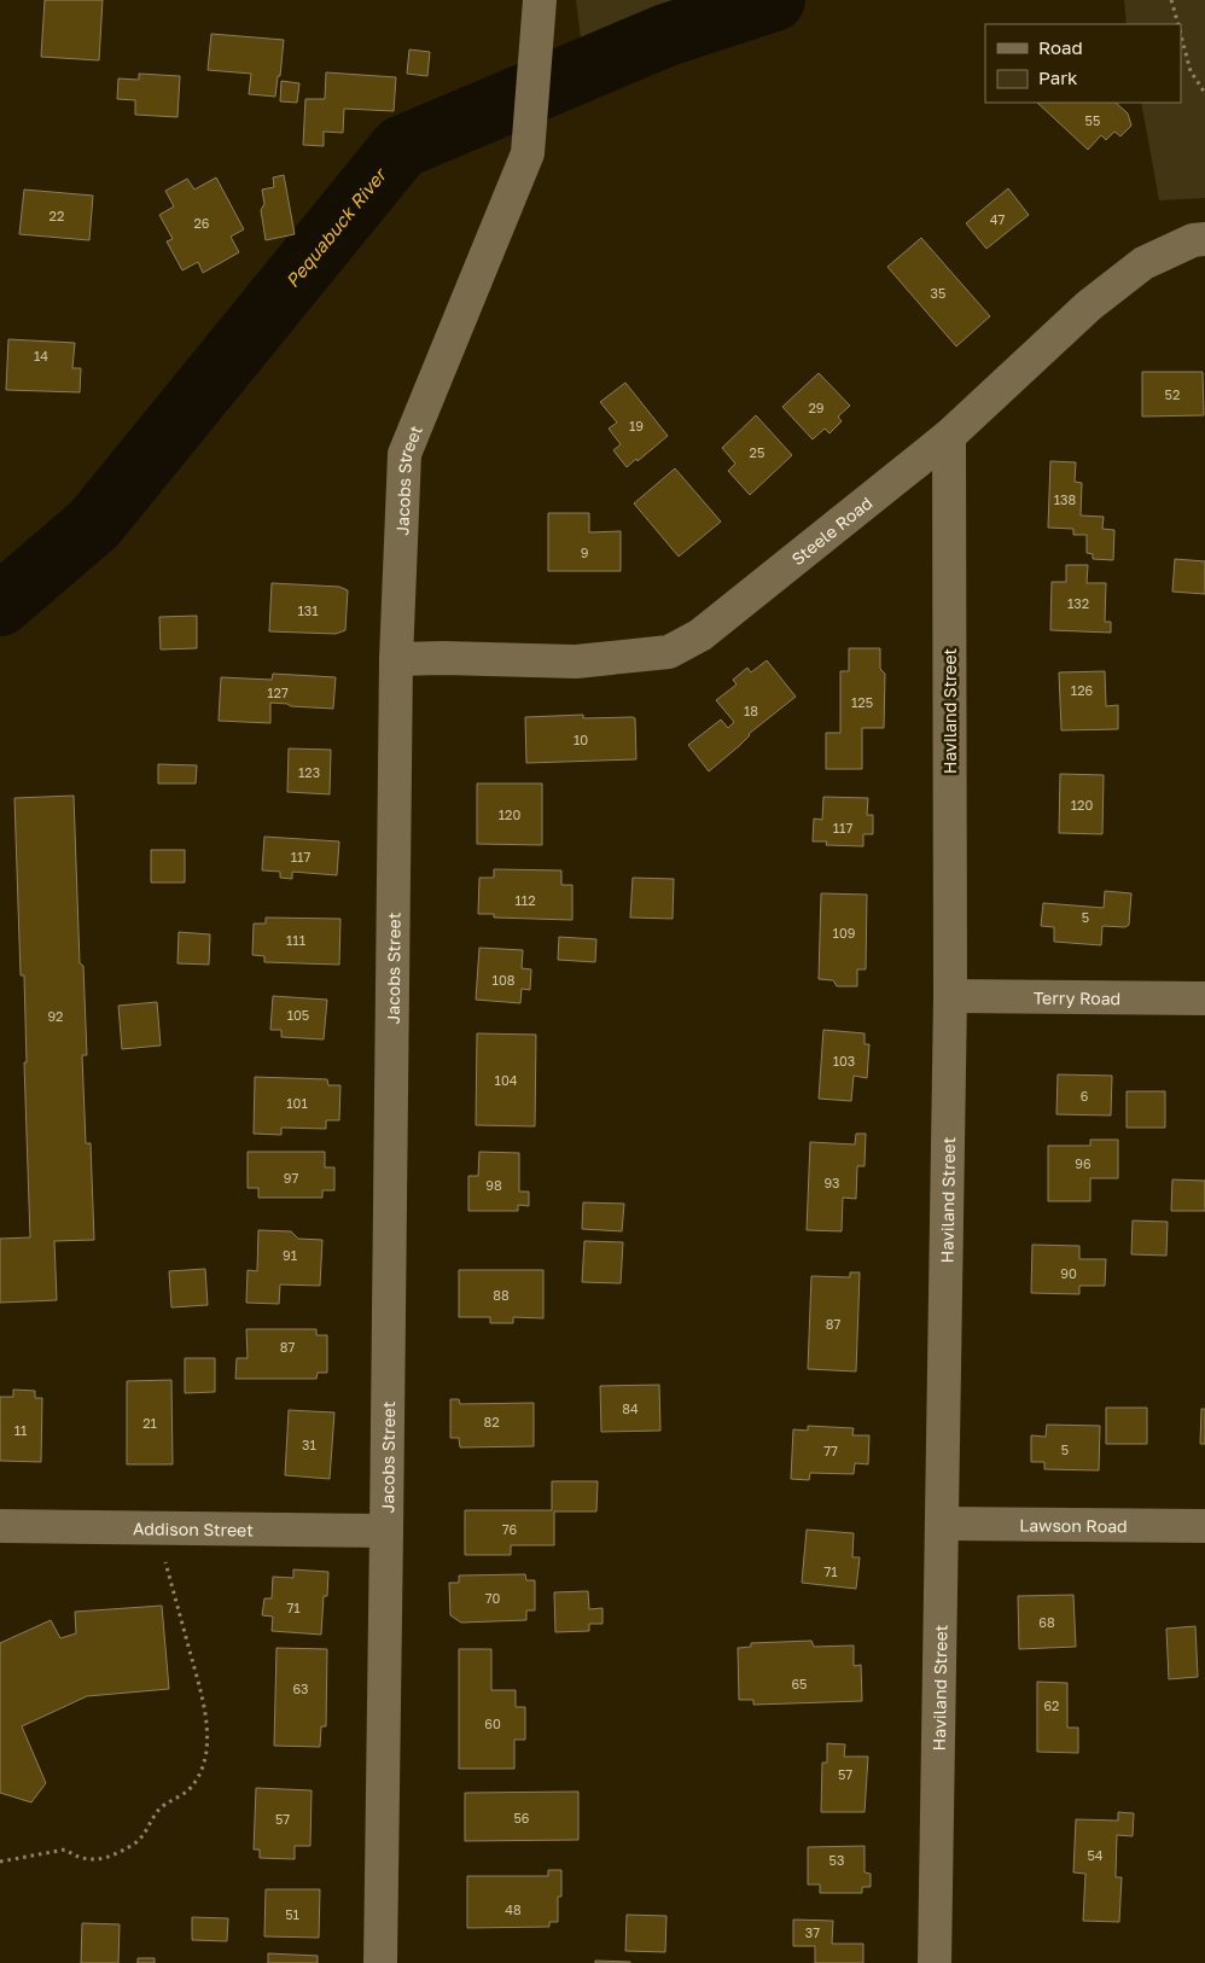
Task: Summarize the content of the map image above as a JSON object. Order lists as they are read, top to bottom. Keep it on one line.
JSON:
{"streets":{"street":["Jacobs Street","Steele Road","Haviland Street","Terry Road","Lawson Road","Addison Street"]},"crossings":[["Jacobs Street","Steele Road"],["Jacobs Street","Addison Street"],["Steele Road","Haviland Street"],["Haviland Street","Terry Road"],["Haviland Street","Lawson Road"]],"water":["Pequabuck River"],"house_numbers":["55","22","47","26","35","14","52","29","19","25","138","9","132","131","126","127","125","18","10","123","120","120","117","117","112","5","109","111","108","105","92","103","104","6","101","96","97","93","98","91","90","88","87","87","84","82","21","11","31","5","77","76","71","70","71","68","65","63","62","60","57","56","57","54","53","48","51","37"],"legend":["Road","Park"]}
